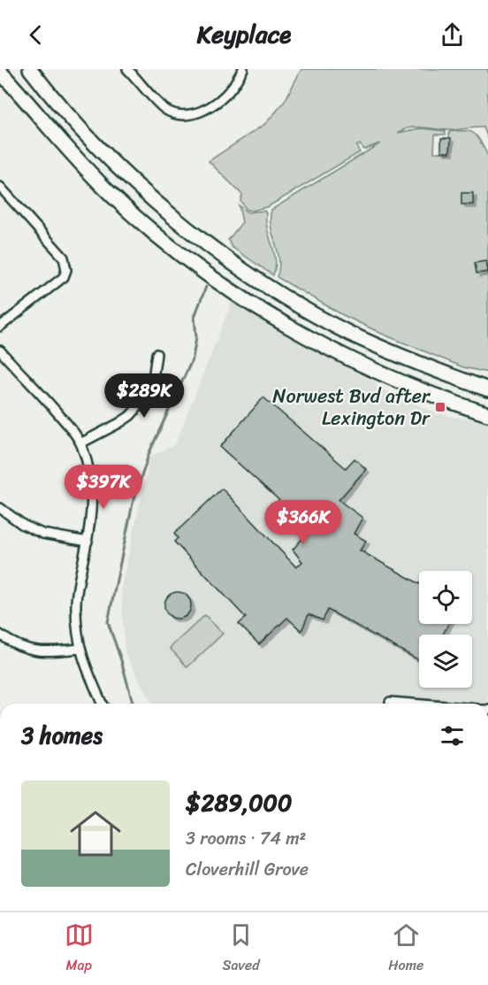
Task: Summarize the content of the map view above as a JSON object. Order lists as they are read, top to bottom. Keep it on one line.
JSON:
{"places":{"transit":["Norwest Bvd after Lexington Dr"]},"page":{"header":"Keyplace","price":["$289K","$397K","$366K"],"heading":"3 homes","list":[{"name":"$289,000","note":"3 rooms · 74 m² · Cloverhill Grove"}],"tabs":["Map","Saved","Home"]}}
